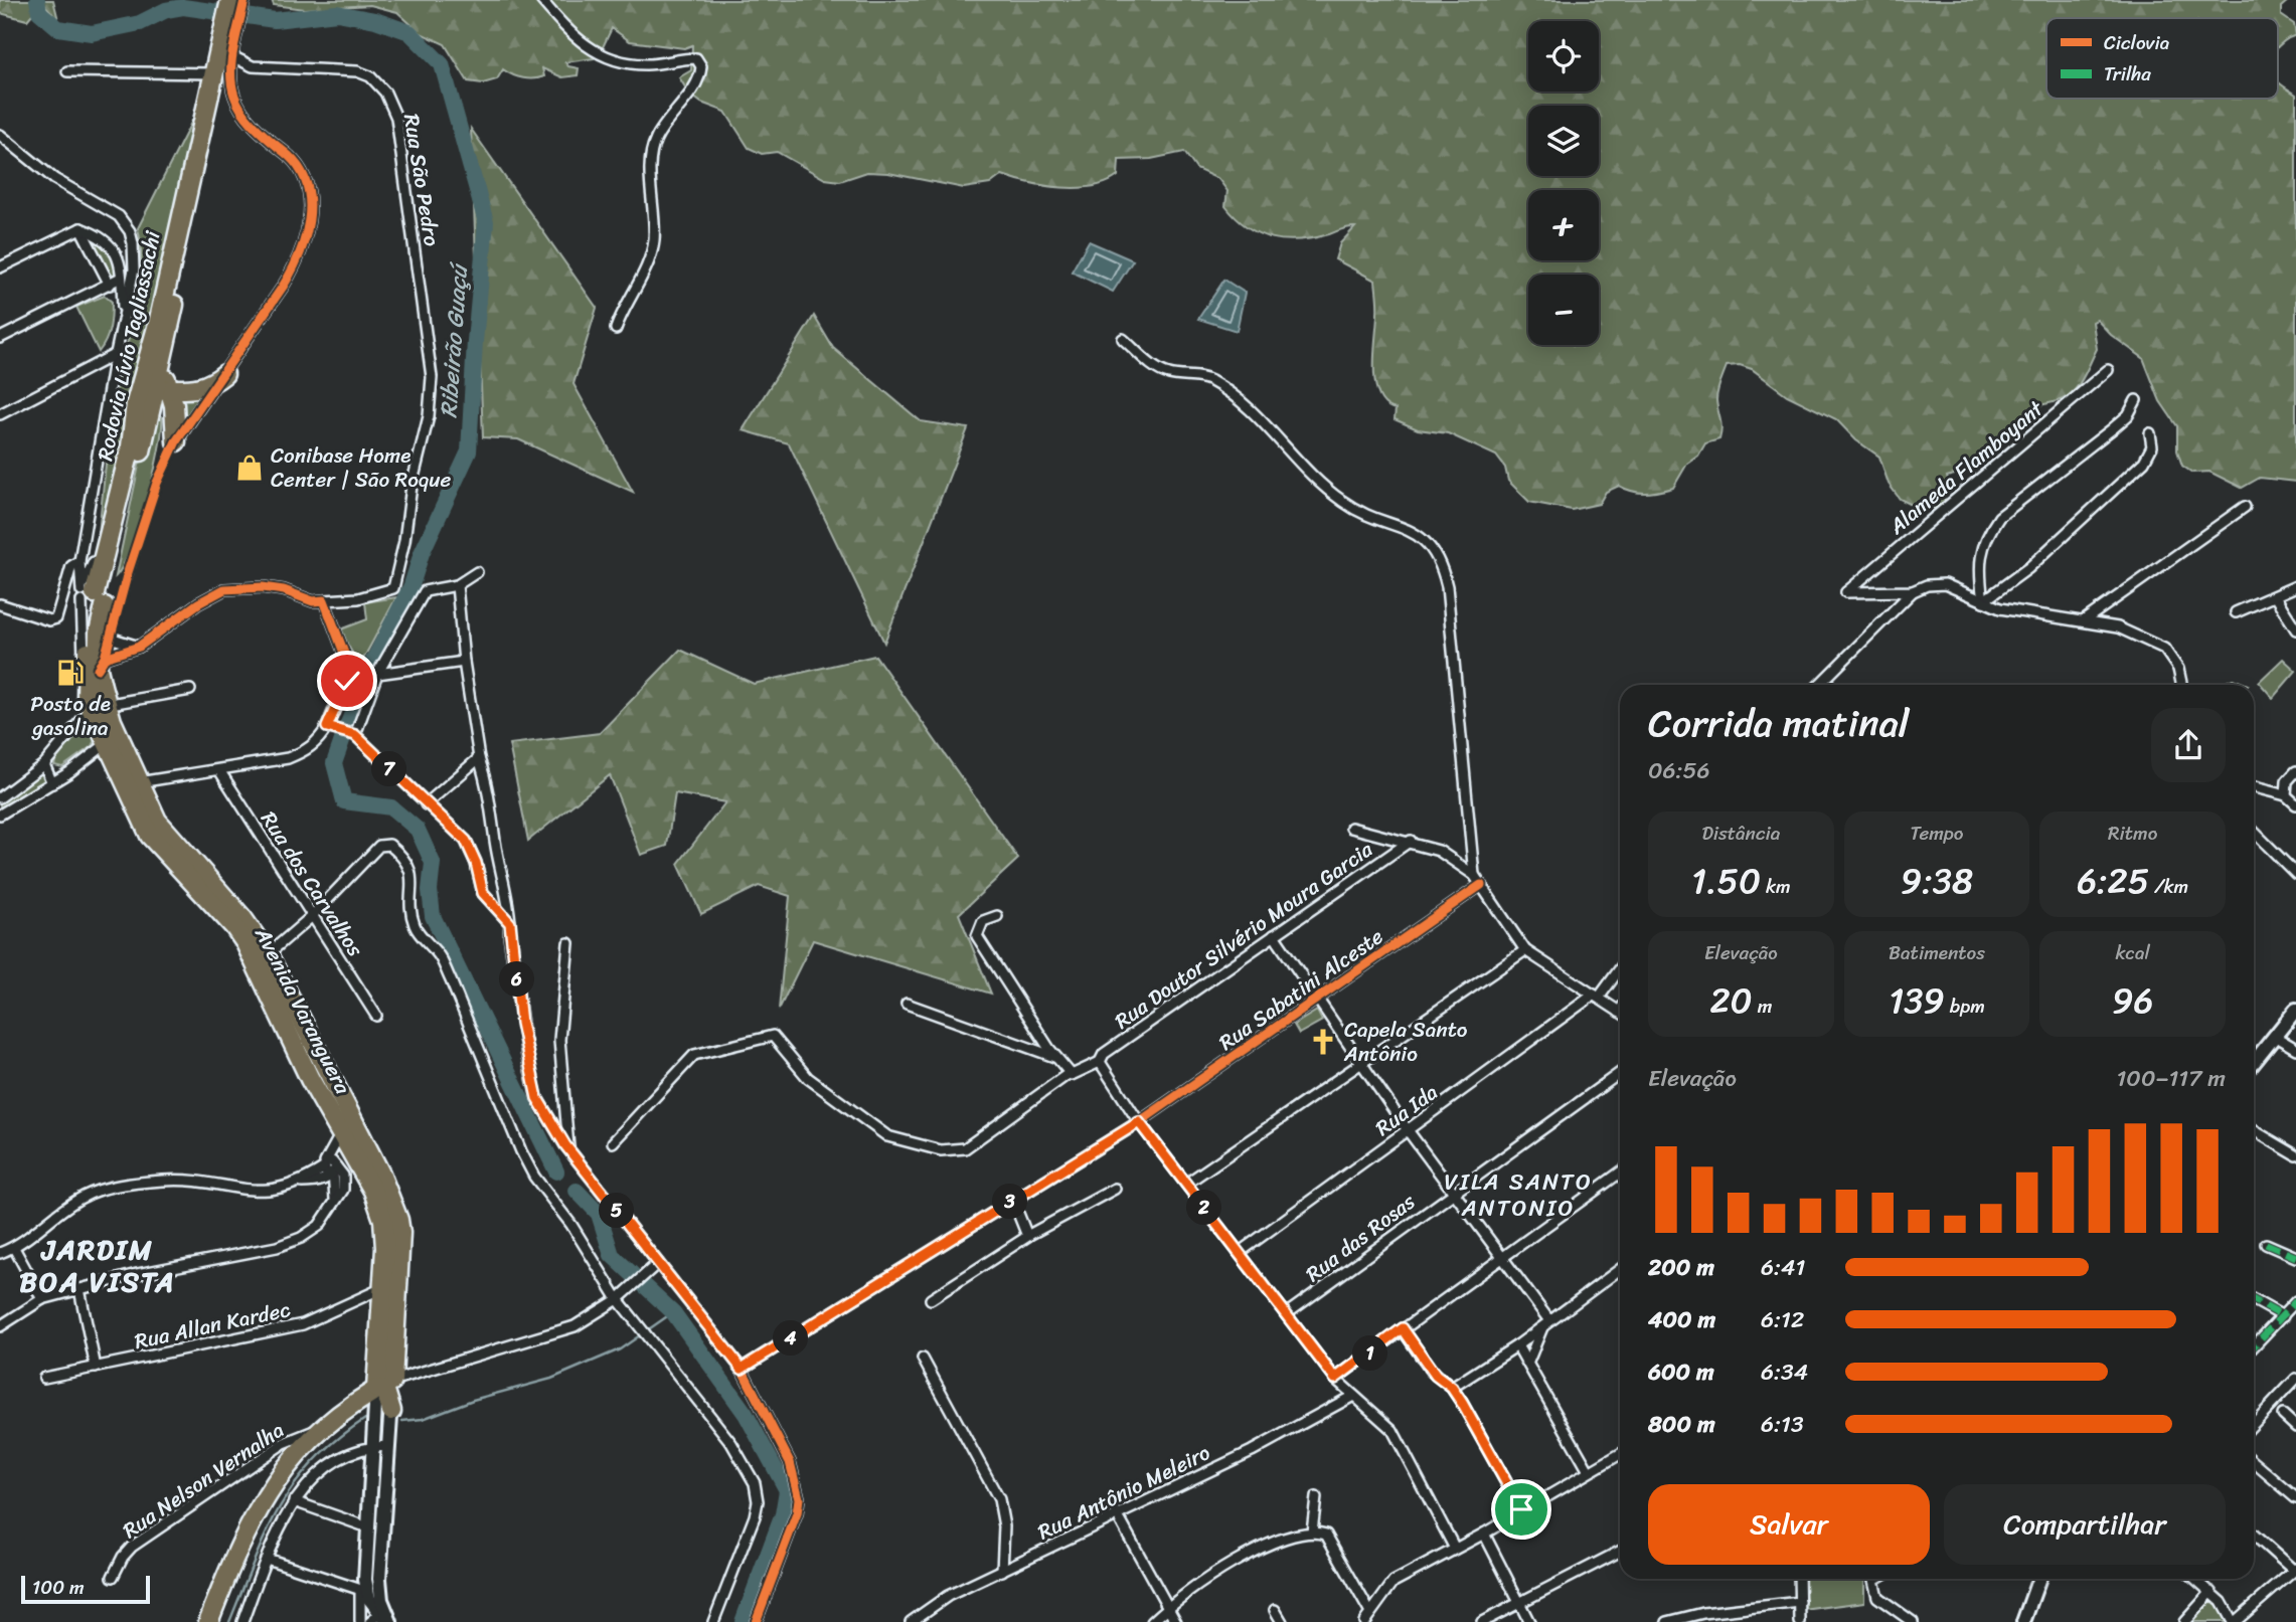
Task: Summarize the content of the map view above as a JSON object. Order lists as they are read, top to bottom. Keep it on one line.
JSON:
{"streets":{"highway":["Rodovia Lívio Tagliassachi","Avenida Varanguera"],"street":["Rua São Pedro","Alameda Flamboyant","Rua dos Carvalhos","Rua Doutor Silvério Moura Garcia","Rua Sabatini Alceste","Rua Ida","Rua das Rosas","Rua Allan Kardec","Rua Nelson Vernalha","Rua Antônio Meleiro"]},"crossings":[["Rodovia Lívio Tagliassachi","Avenida Varanguera"],["Avenida Varanguera","Rua Allan Kardec"]],"districts":["VILA SANTO ANTONIO","JARDIM BOA VISTA"],"water":["Ribeirão Guaçú"],"places":{"shop":["Conibase Home Center | São Roque"],"fuel station":["Posto de gasolina"],"church":["Capela Santo Antônio"]},"legend":["Ciclovia","Trilha"],"scale_bar":"100 m","page":{"map_buttons":["+","−"],"heading":["Corrida matinal","06:56"],"pins":["7","6","3","2","5","4","1"],"stats":[["Distância","1.50 km"],["Tempo","9:38"],["Ritmo","6:25 /km"],["Elevação","20 m"],["Batimentos","139 bpm"],["kcal","96"]],"chart":["Elevação","100–117 m"],"list":[{"name":"200 m","note":"6:41"},{"name":"400 m","note":"6:12"},{"name":"600 m","note":"6:34"},{"name":"800 m","note":"6:13"}],"buttons":["Salvar","Compartilhar"],"scale":"100 m"}}
